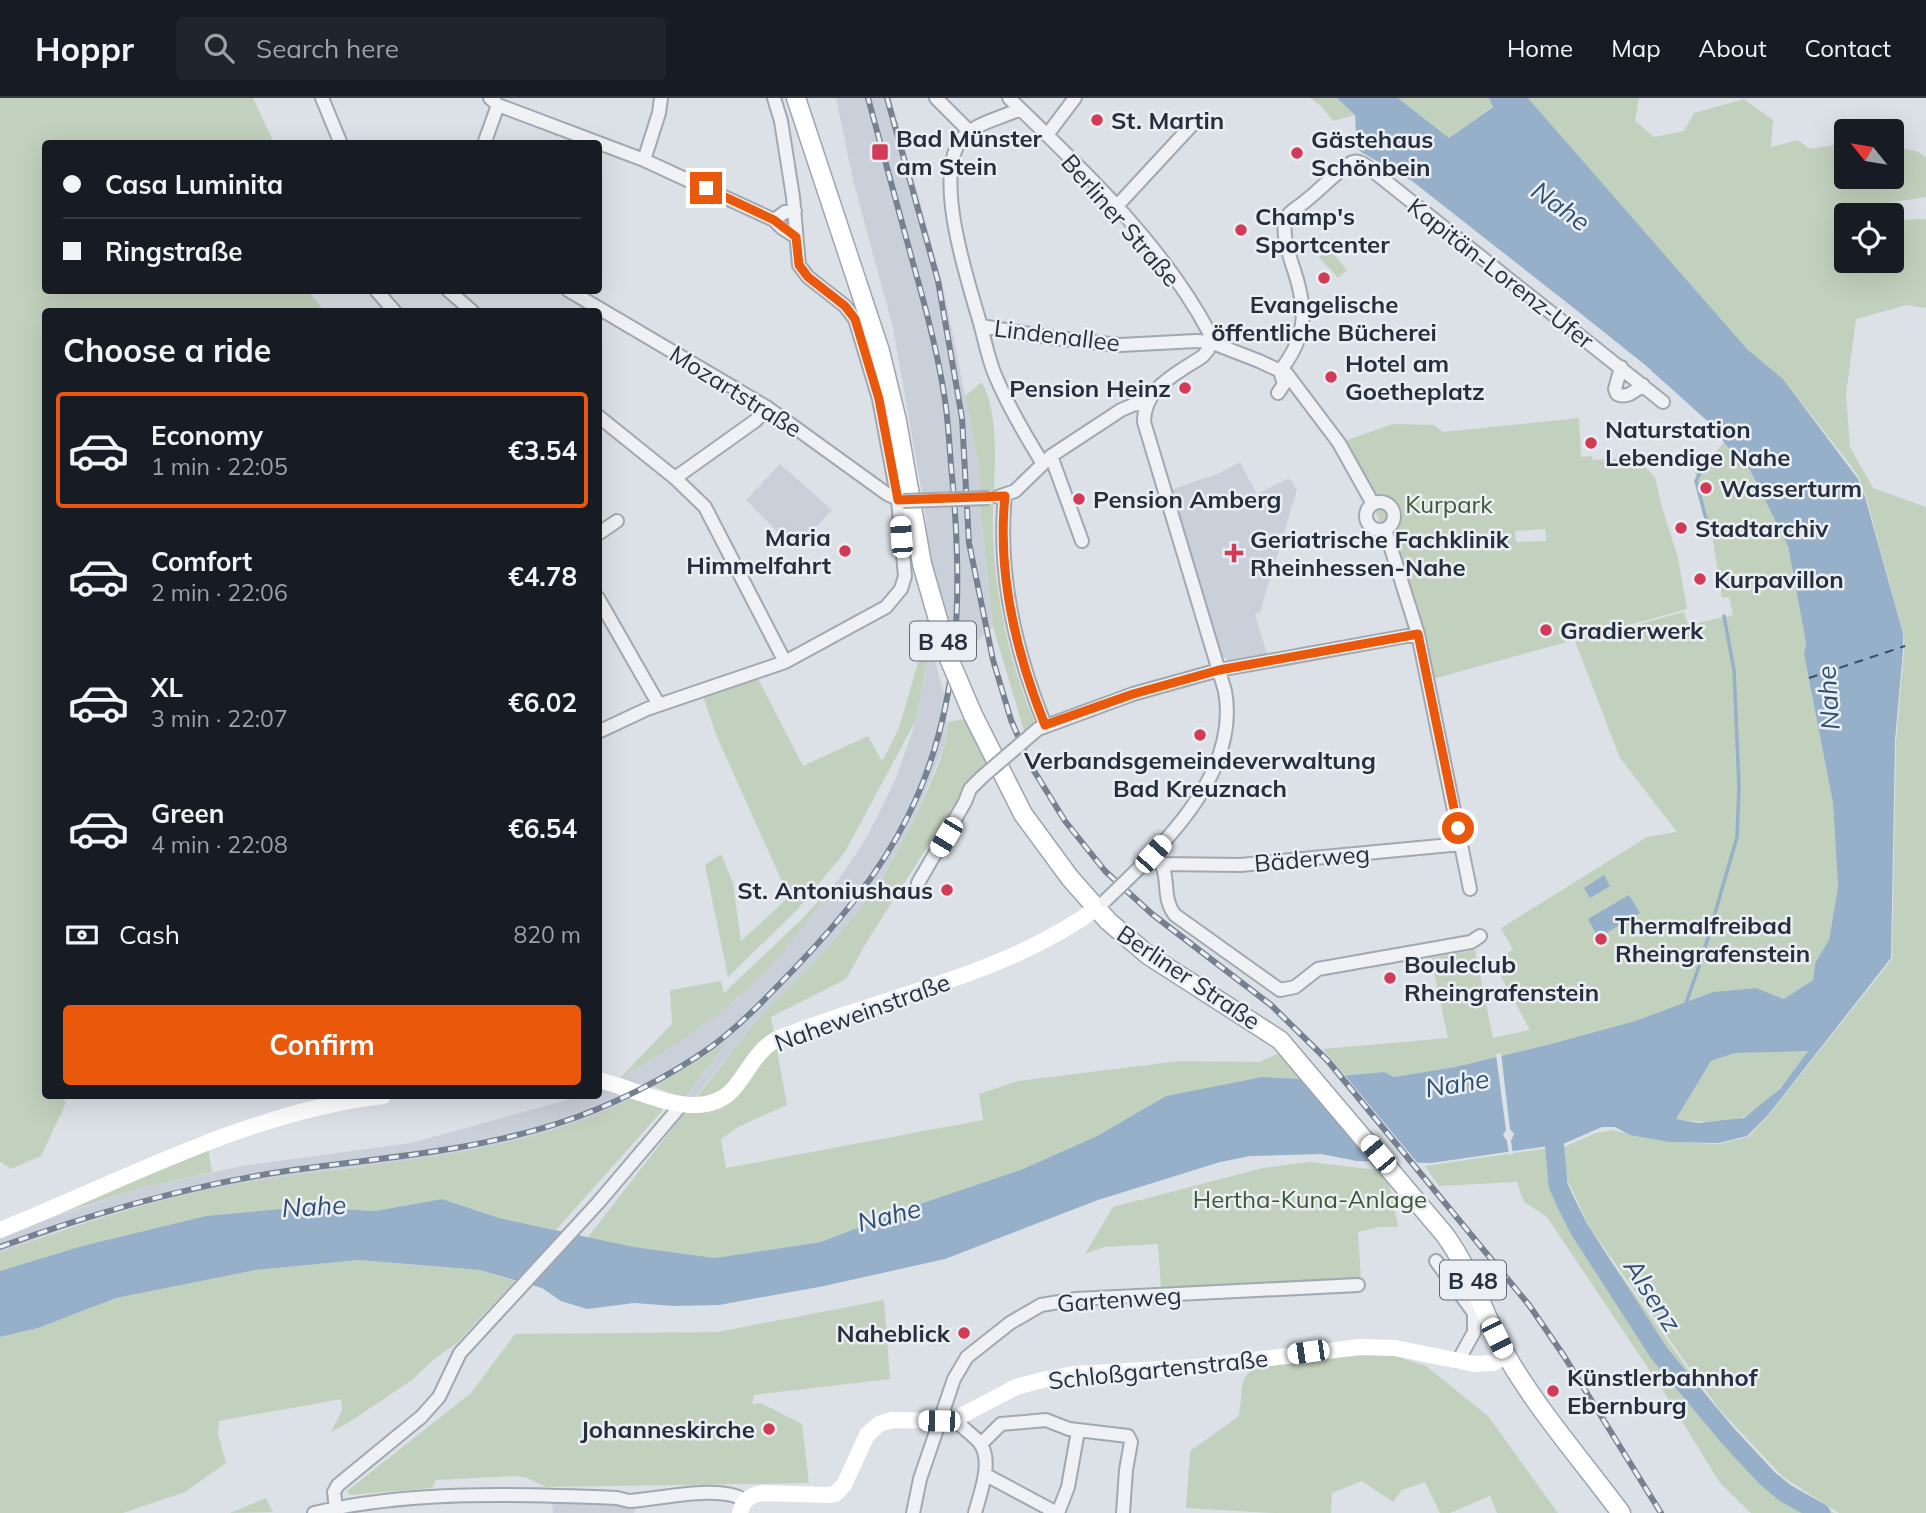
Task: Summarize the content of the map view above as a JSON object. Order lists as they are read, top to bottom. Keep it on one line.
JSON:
{"streets":{"main road":["Berliner Straße","B 48","Naheweinstraße","Schloßgartenstraße"],"street":["Kapitän-Lorenz-Ufer","Lindenallee","Mozartstraße","Bäderweg","Gartenweg"]},"crossings":[["Berliner Straße","Lindenallee"],["Berliner Straße","B 48"],["Berliner Straße","Naheweinstraße"],["Berliner Straße","Schloßgartenstraße"],["Kapitän-Lorenz-Ufer","Lindenallee"],["B 48","Naheweinstraße"],["Gartenweg","Schloßgartenstraße"]],"water":["Nahe","Alsenz"],"parks":["Kurpark","Hertha-Kuna-Anlage"],"places":{"other":["St. Martin","Gästehaus Schönbein","Champ's Sportcenter","Evangelische öffentliche Bücherei","Hotel am Goetheplatz","Pension Heinz","Naturstation Lebendige Nahe","Wasserturm","Pension Amberg","Stadtarchiv","Maria Himmelfahrt","Kurpavillon","Gradierwerk","Verbandsgemeindeverwaltung Bad Kreuznach","St. Antoniushaus","Thermalfreibad Rheingrafenstein","Bouleclub Rheingrafenstein","Naheblick","Künstlerbahnhof Ebernburg","Johanneskirche"],"transit":["Bad Münster am Stein"],"health":["Geriatrische Fachklinik Rheinhessen-Nahe"]},"north":"top left","page":{"header":"Hoppr","search":"Search here","nav":["Home","Map","About","Contact"],"banner":["Casa Luminita","Ringstraße"],"heading":"Choose a ride","list":[{"name":"Economy","note":"1 min · 22:05","value":"€3.54"},{"name":"Comfort","note":"2 min · 22:06","value":"€4.78"},{"name":"XL","note":"3 min · 22:07","value":"€6.02"},{"name":"Green","note":"4 min · 22:08","value":"€6.54"}],"pay":["Cash","820 m"],"buttons":"Confirm"}}
